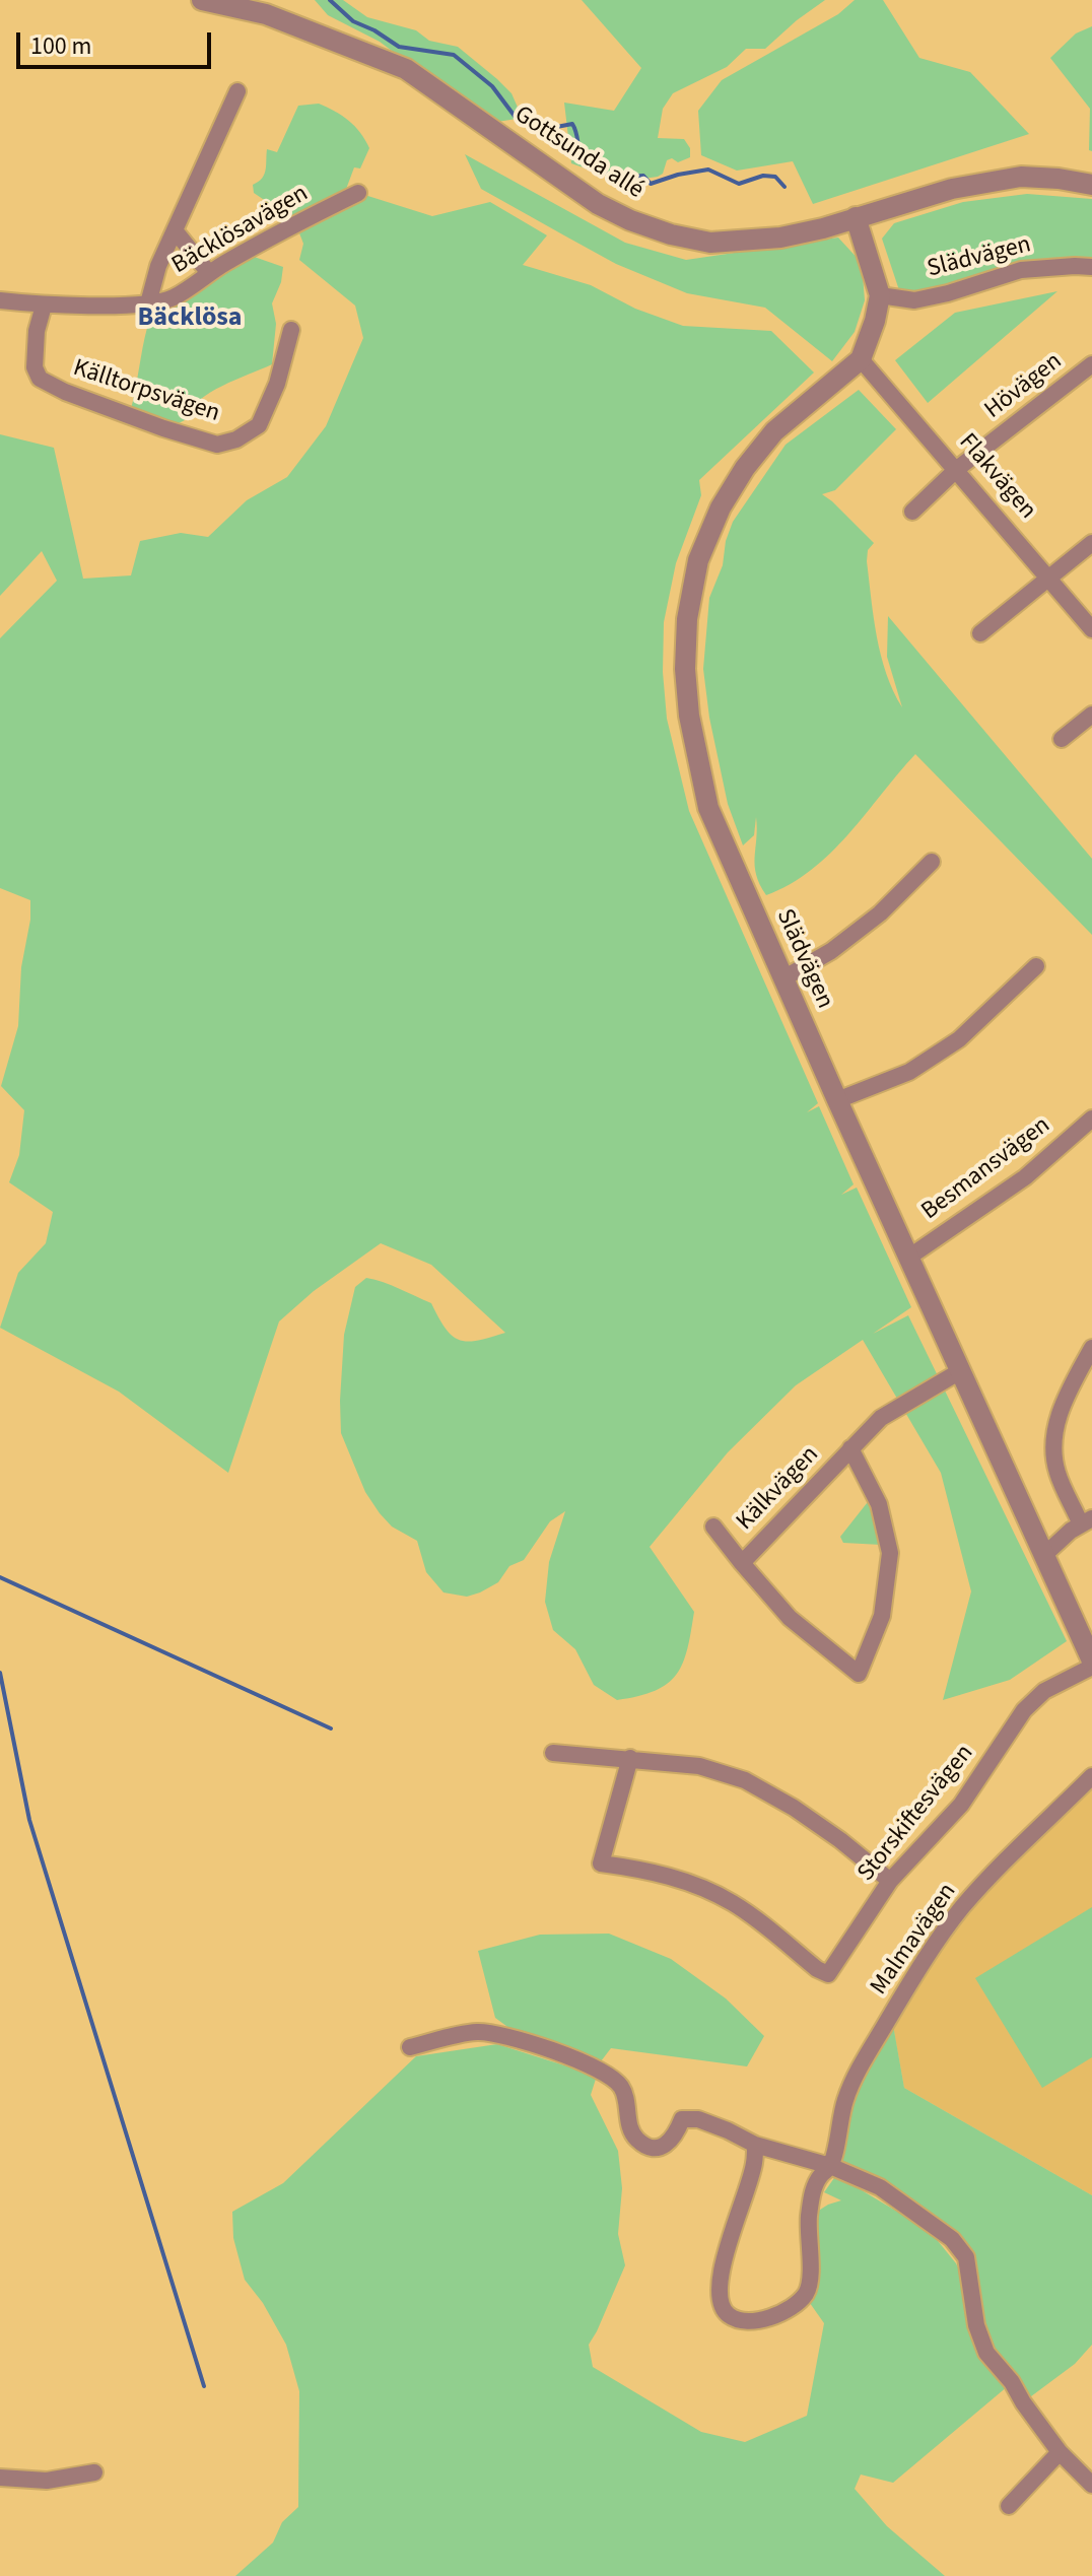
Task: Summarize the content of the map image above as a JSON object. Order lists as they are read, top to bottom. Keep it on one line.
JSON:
{"streets":{"street":["Gottsunda allé","Bäcklösavägen","Slädvägen","Hövägen","Källtorpsvägen","Flakvägen","Besmansvägen","Kälkvägen","Storskiftesvägen","Malmavägen"]},"crossings":[["Bäcklösavägen","Källtorpsvägen"],["Slädvägen","Flakvägen"],["Slädvägen","Besmansvägen"],["Slädvägen","Kälkvägen"],["Hövägen","Flakvägen"]],"districts":["Bäcklösa"],"scale_bar":"100 m"}
